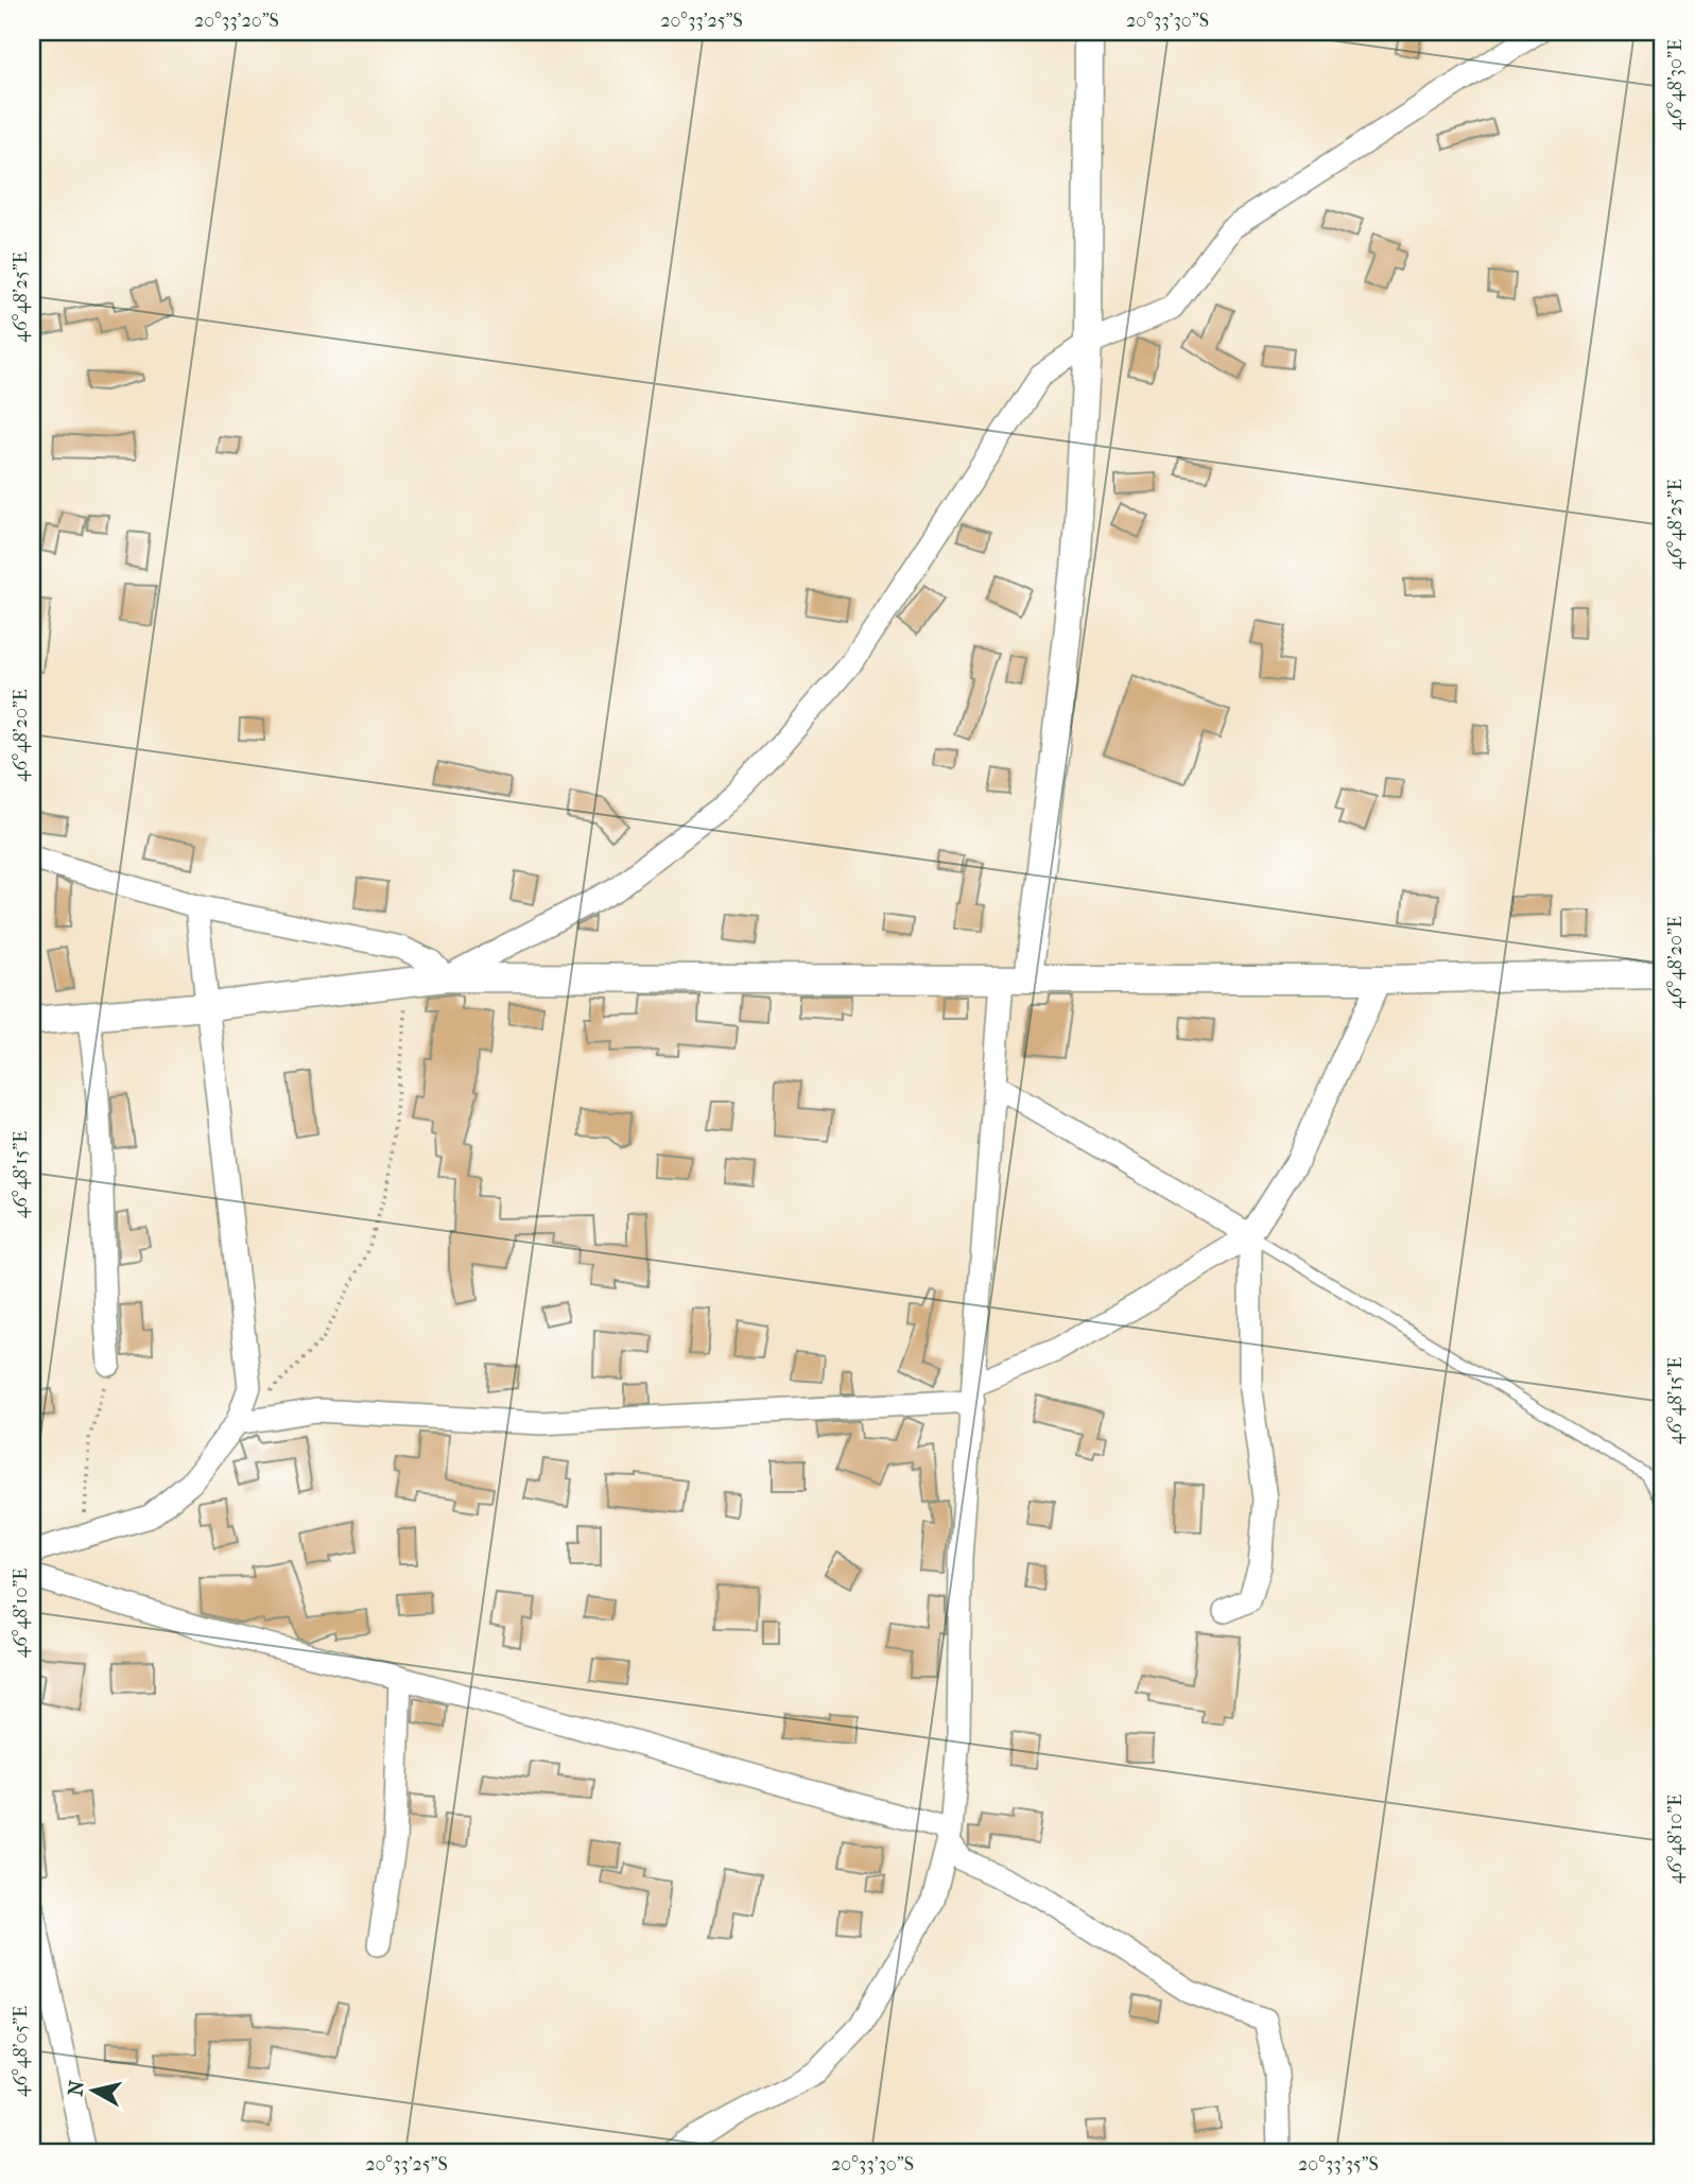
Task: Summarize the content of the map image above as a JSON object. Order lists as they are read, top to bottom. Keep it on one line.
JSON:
{"north":"left","coordinates":["20°33'20\"S","20°33'25\"S","20°33'30\"S","46°48'30\"E","46°48'25\"E","46°48'20\"E","46°48'15\"E","46°48'10\"E","46°48'05\"E","20°33'35\"S"]}
